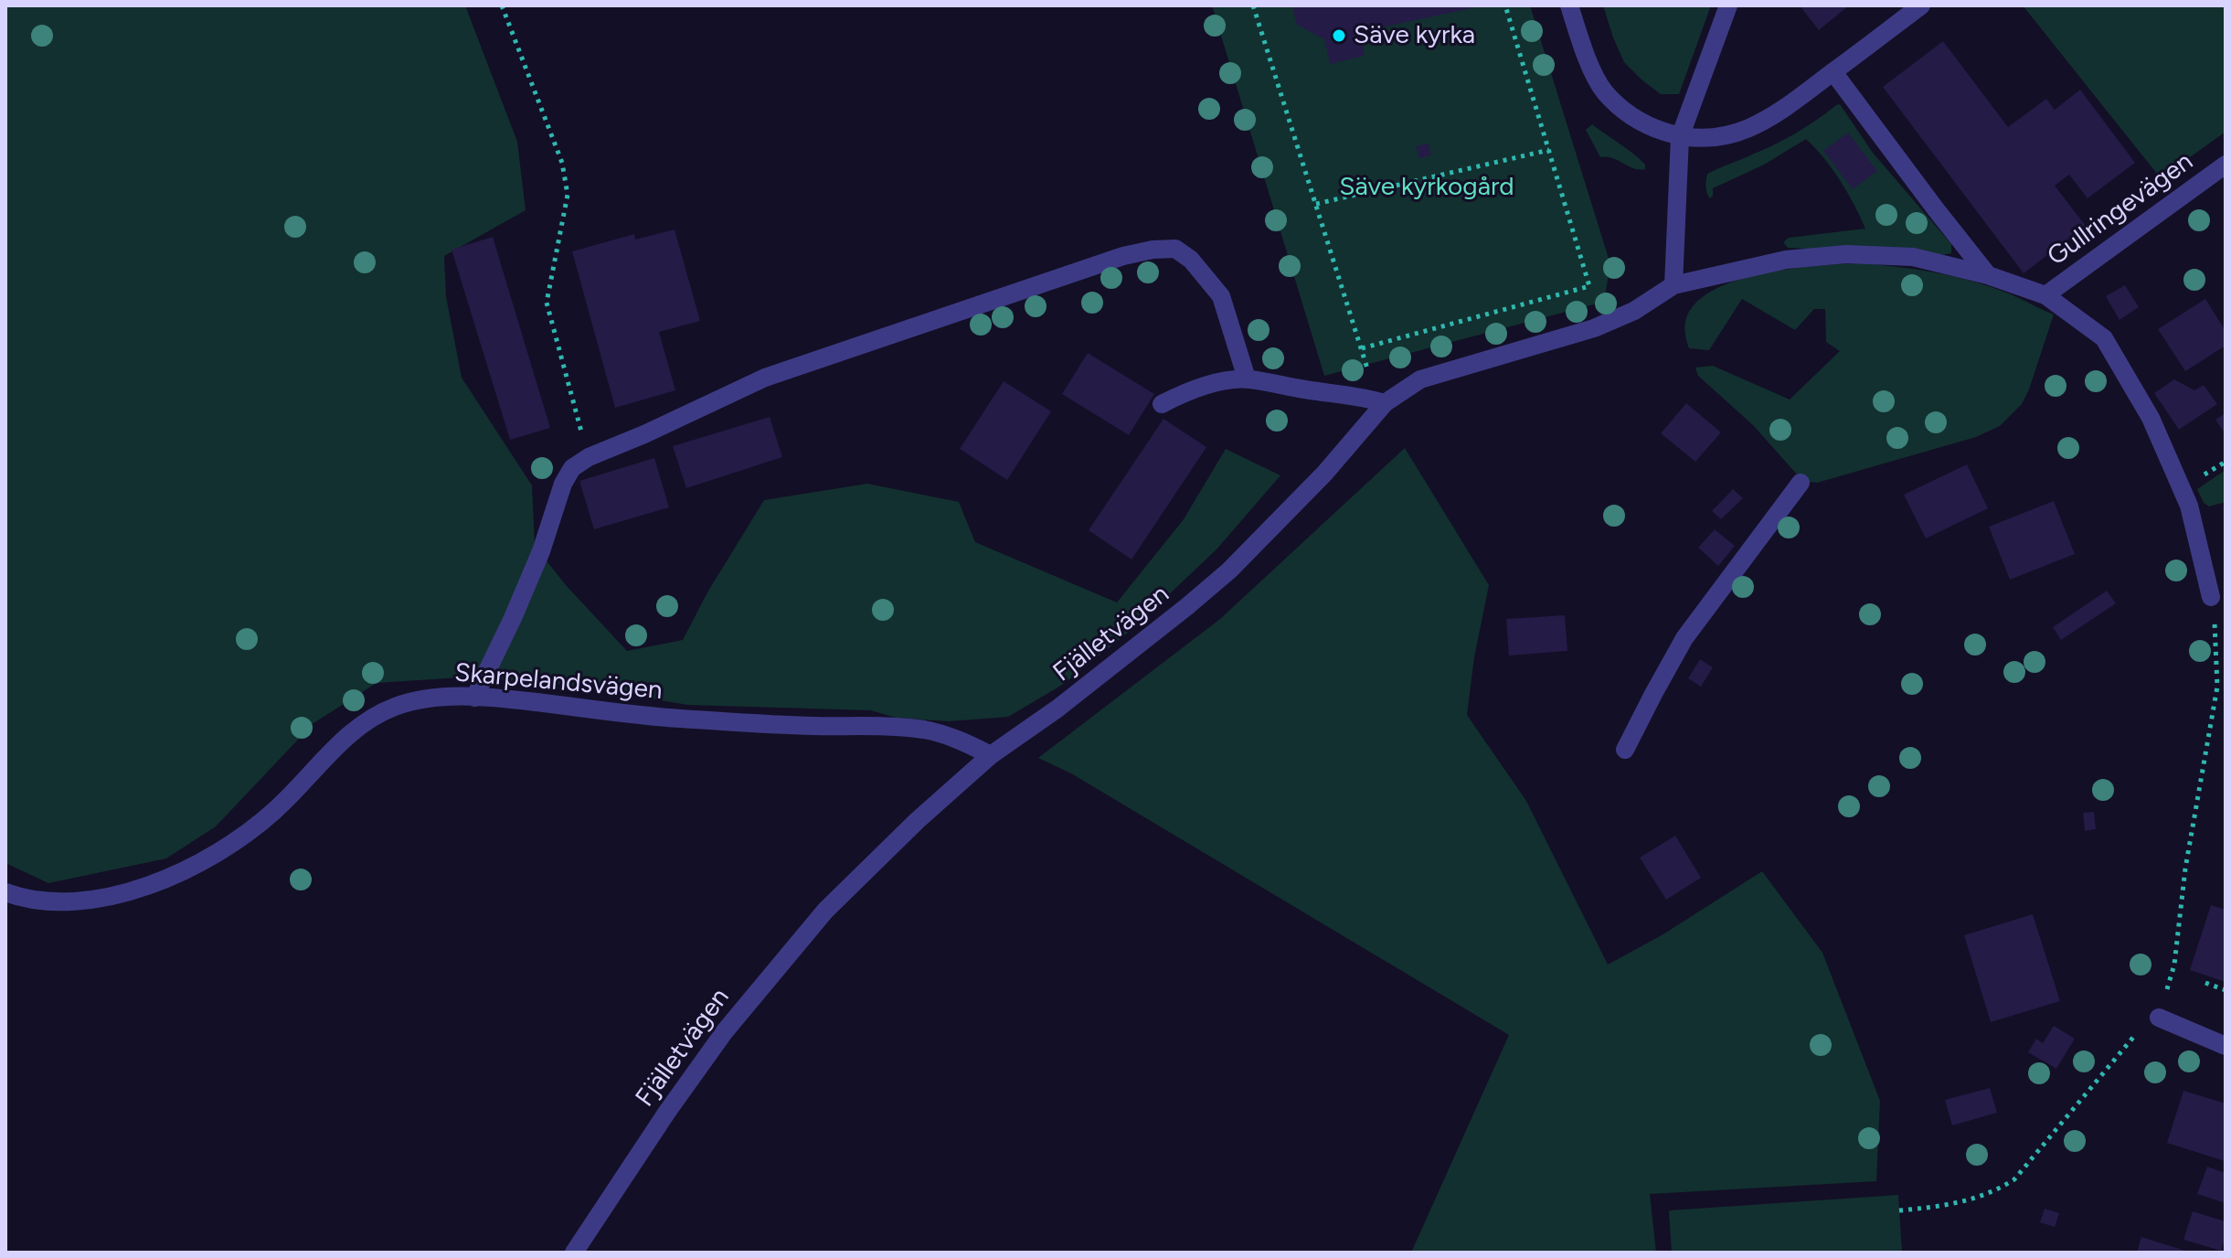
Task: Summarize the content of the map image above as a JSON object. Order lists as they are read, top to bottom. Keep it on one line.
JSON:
{"streets":{"street":["Gullringevägen","Fjälletvägen","Skarpelandsvägen"]},"crossings":[["Fjälletvägen","Skarpelandsvägen"]],"parks":["Säve kyrkogård"],"places":["Säve kyrka"]}
